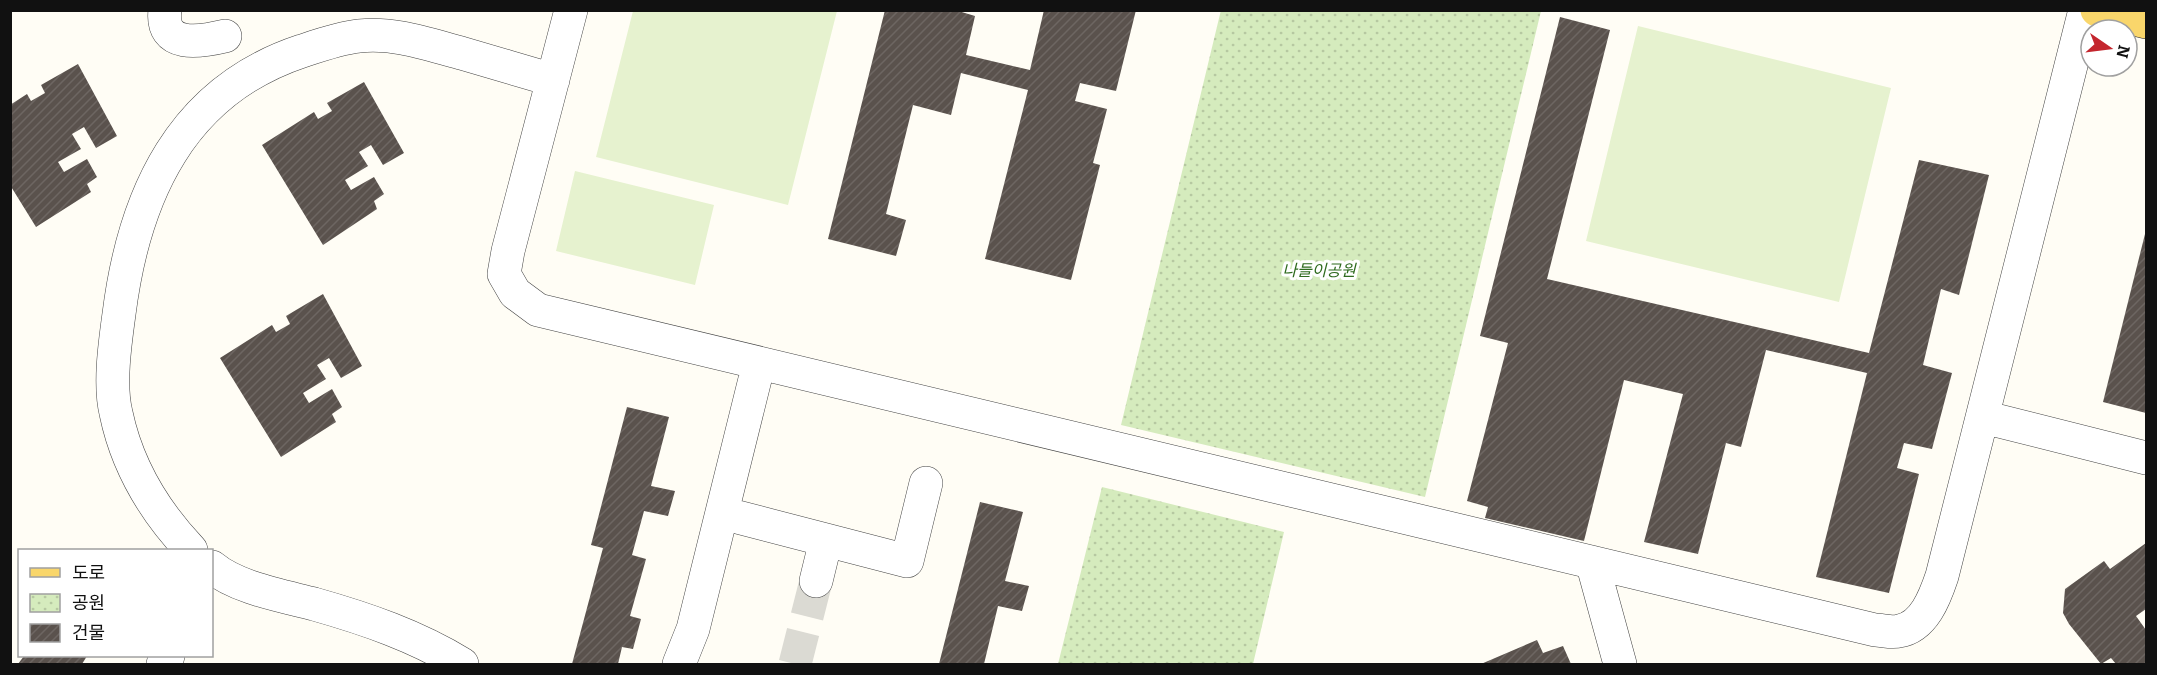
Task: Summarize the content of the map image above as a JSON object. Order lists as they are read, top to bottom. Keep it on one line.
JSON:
{"parks":["나들이공원"],"legend":["도로","공원","건물"],"north":"right"}
